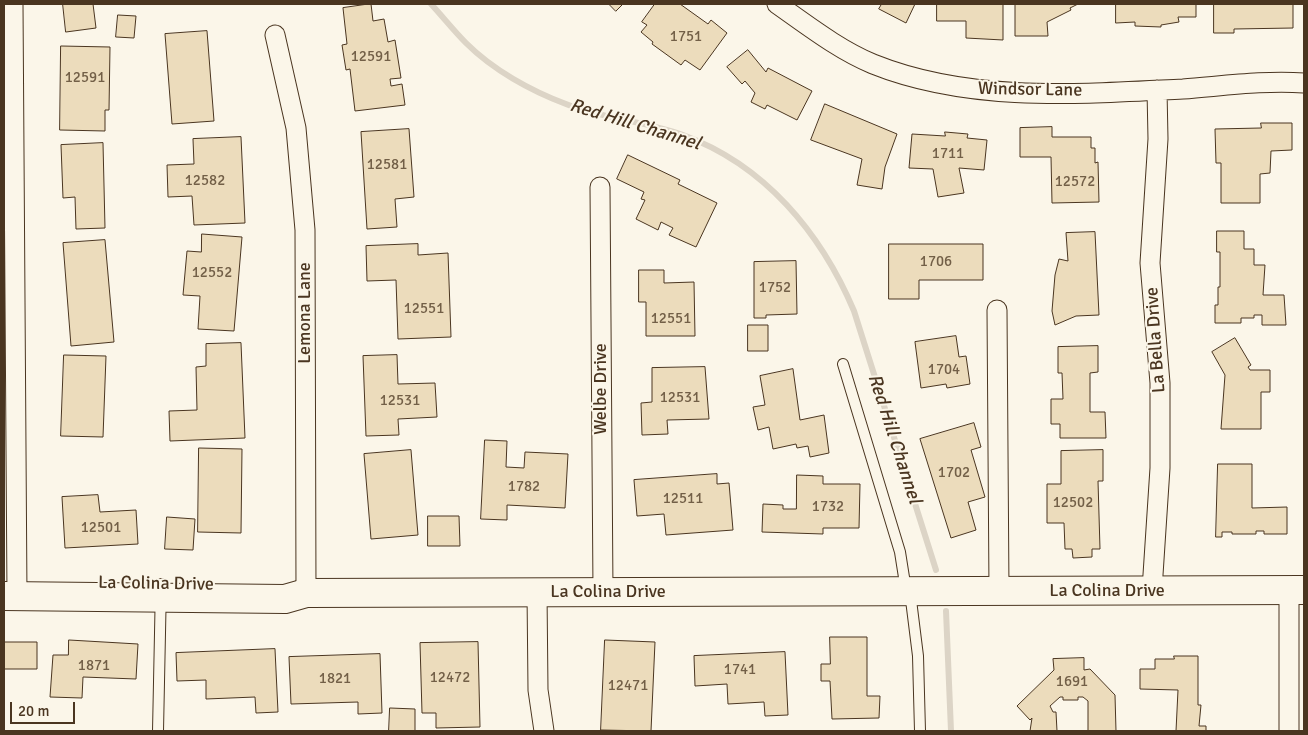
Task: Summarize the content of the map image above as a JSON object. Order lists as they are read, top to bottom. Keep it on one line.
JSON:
{"streets":{"street":["Windsor Lane","Lemona Lane","La Bella Drive","Welbe Drive","La Colina Drive"]},"crossings":[["Windsor Lane","La Bella Drive"],["Lemona Lane","La Colina Drive"],["La Bella Drive","La Colina Drive"],["Welbe Drive","La Colina Drive"]],"water":["Red Hill Channel"],"house_numbers":["1751","12591","12591","1711","12581","12582","12572","1706","12552","1752","12551","12551","1704","12531","12531","1702","1782","12511","12502","1732","12501","1871","1741","12472","1821","1691","12471"],"scale_bar":"20 m"}
